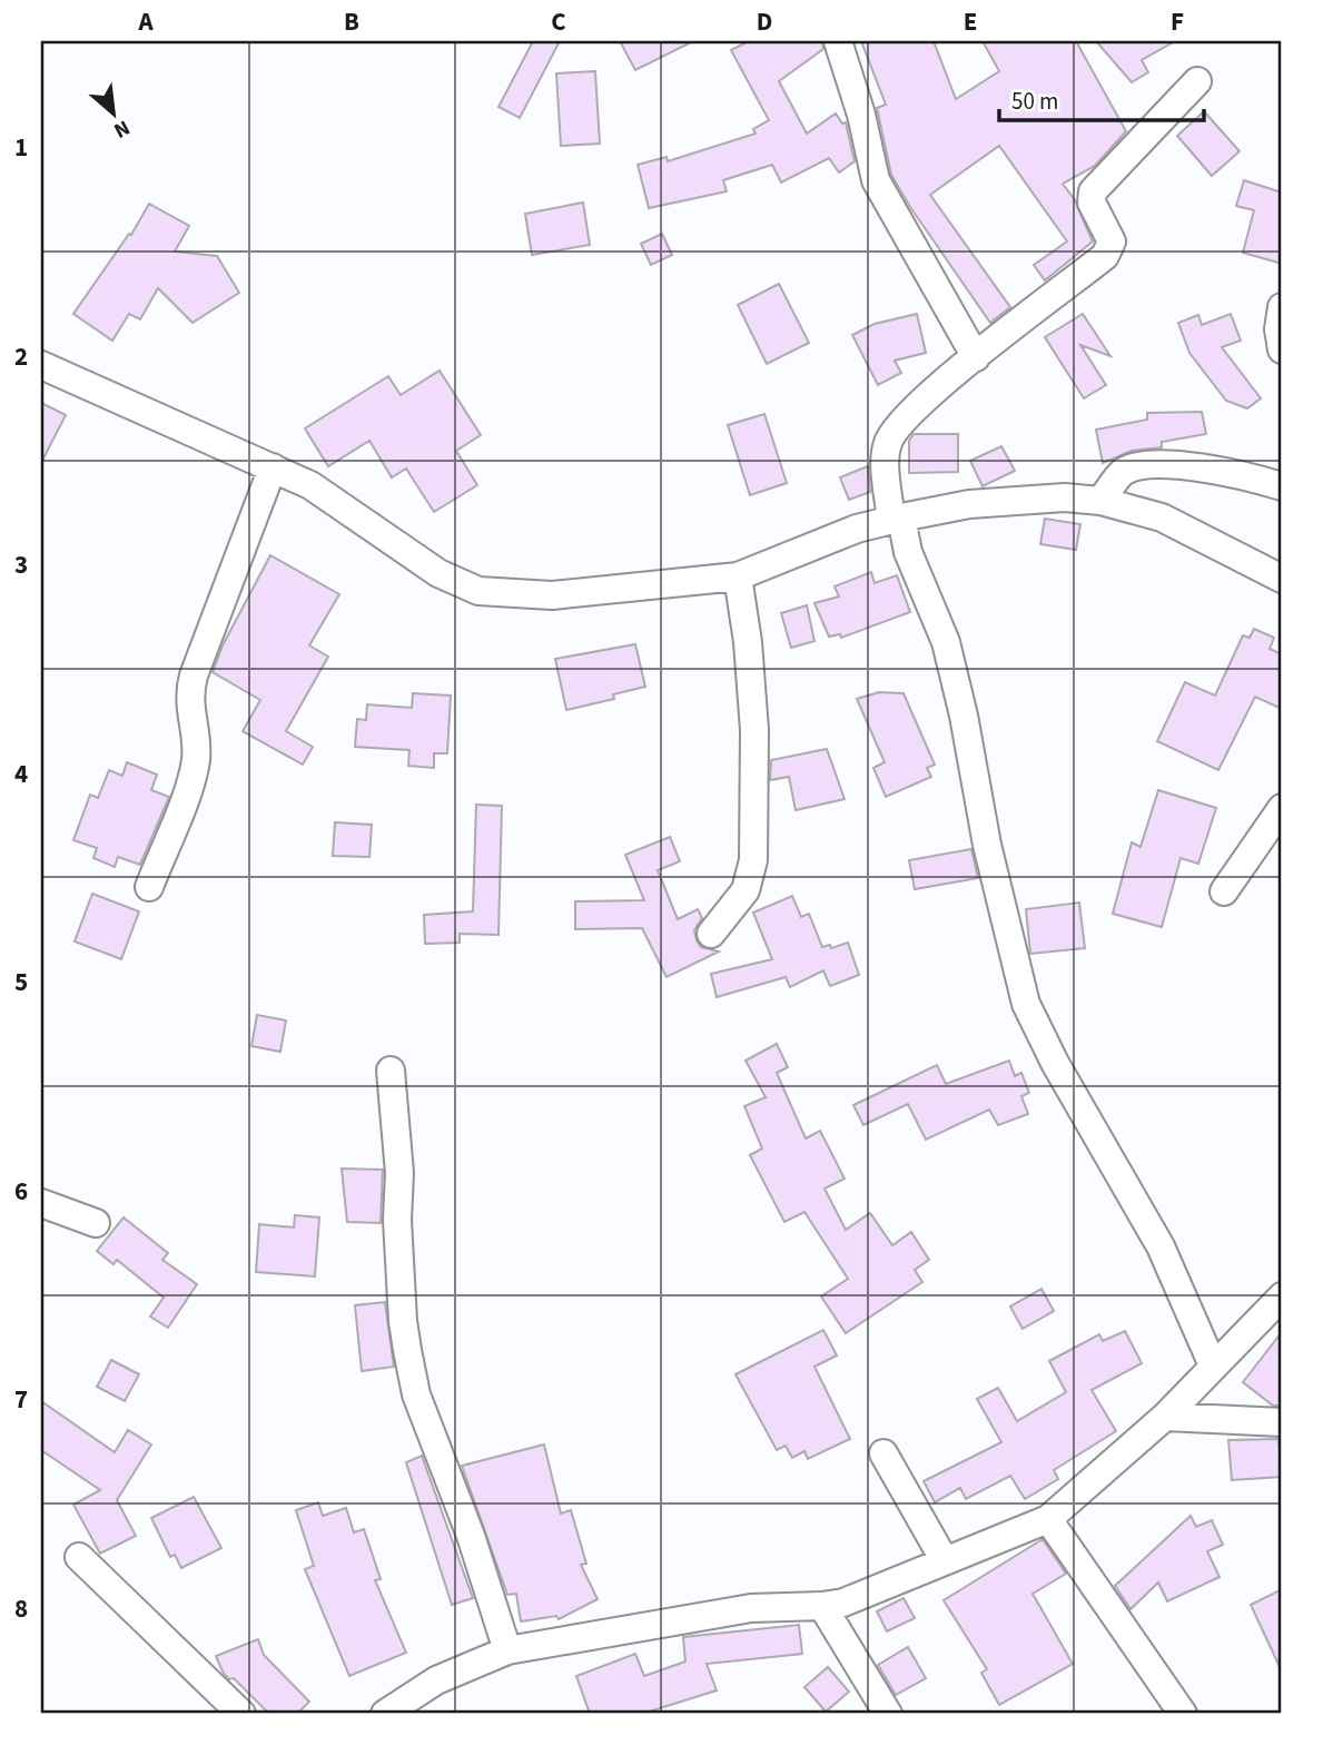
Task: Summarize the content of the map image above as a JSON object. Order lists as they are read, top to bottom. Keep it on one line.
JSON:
{"scale_bar":"50 m","north":"bottom right","grid":{"columns":["A","B","C","D","E","F"],"rows":["1","2","3","4","5","6","7","8"]}}
